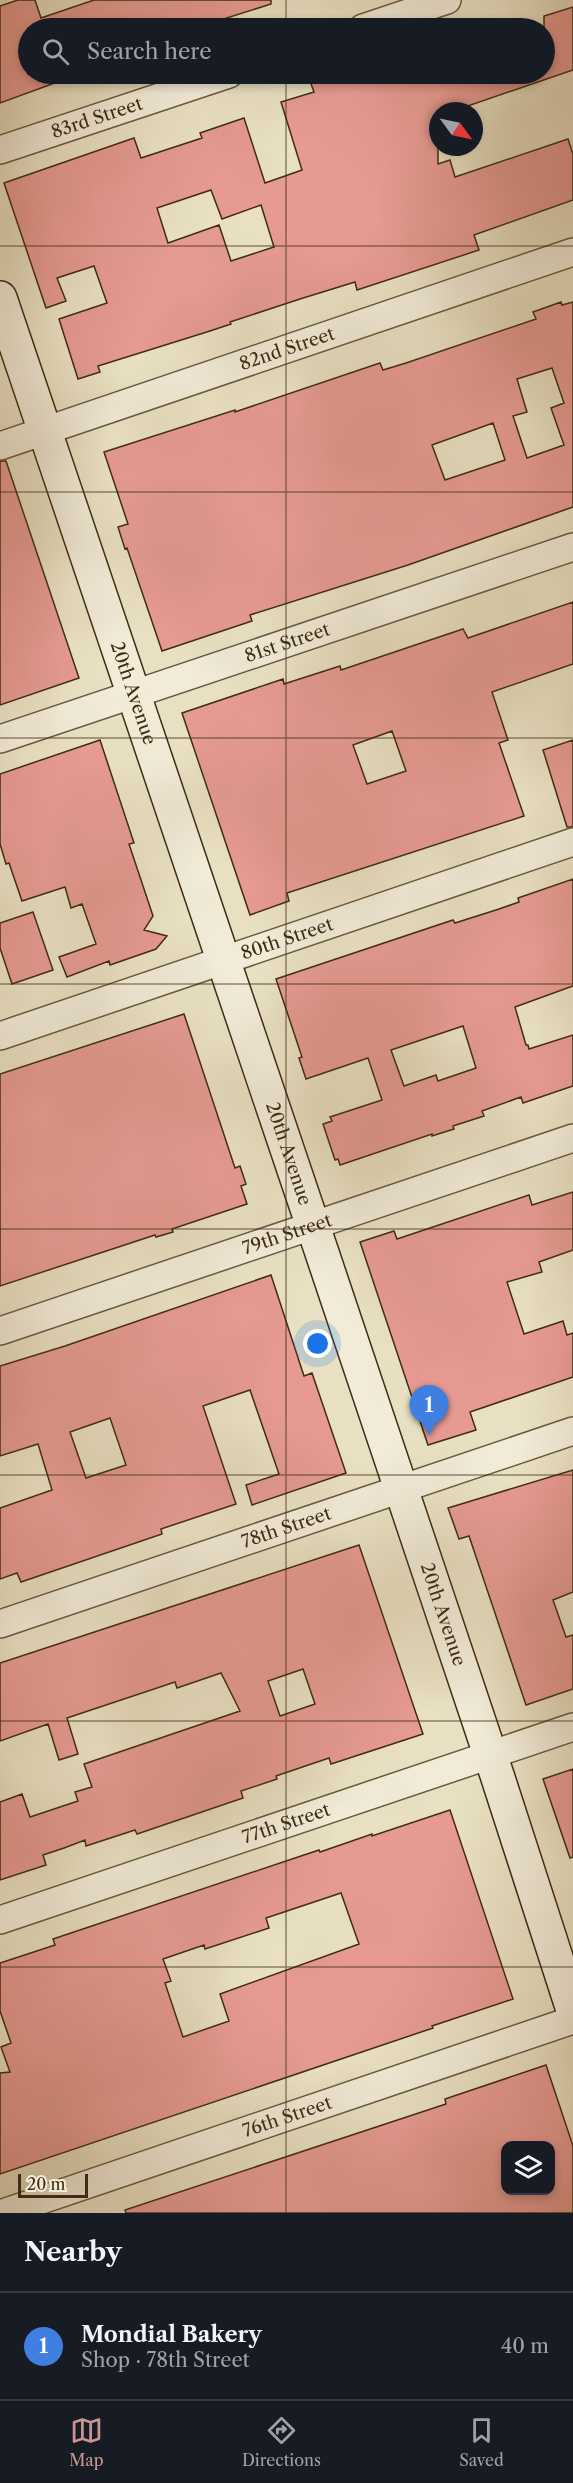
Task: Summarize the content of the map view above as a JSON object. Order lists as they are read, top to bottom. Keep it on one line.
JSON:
{"streets":{"street":["83rd Street","82nd Street","81st Street","20th Avenue","80th Street","79th Street","78th Street","77th Street","76th Street"]},"crossings":[["82nd Street","20th Avenue"],["81st Street","20th Avenue"],["20th Avenue","80th Street"],["20th Avenue","79th Street"],["20th Avenue","78th Street"],["20th Avenue","77th Street"]],"scale_bar":"20 m","north":"bottom right","page":{"search":"Search here","pins":"1","scale":"20 m","heading":"Nearby","list":[{"mark":"1","name":"Mondial Bakery","note":"Shop · 78th Street","value":"40 m"}],"nav":["Map","Directions","Saved"]}}
